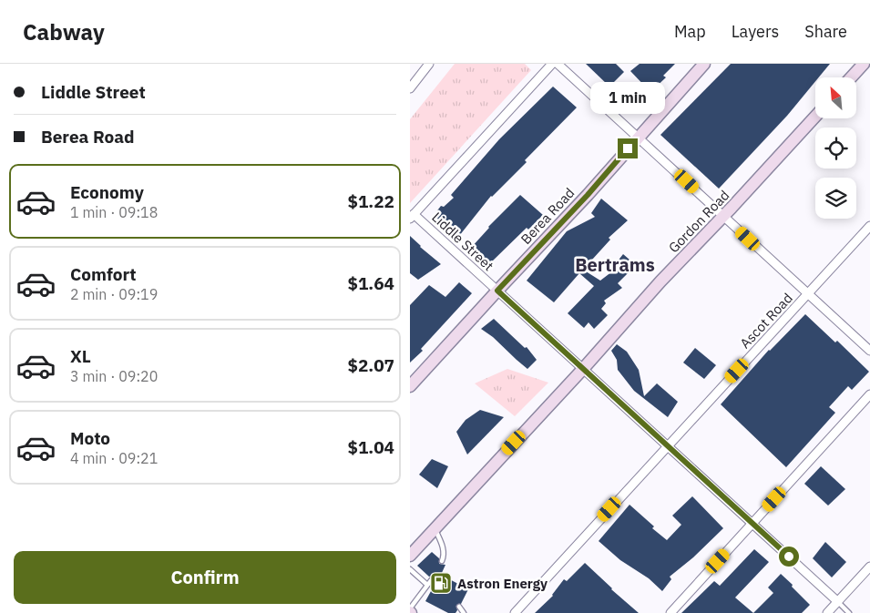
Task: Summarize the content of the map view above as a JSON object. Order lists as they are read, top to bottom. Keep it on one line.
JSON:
{"streets":{"street":["Berea Road","Gordon Road","Liddle Street","Ascot Road"]},"crossings":[["Berea Road","Liddle Street"],["Gordon Road","Liddle Street"],["Liddle Street","Ascot Road"]],"districts":["Bertrams"],"places":{"fuel station":["Astron Energy"]},"north":"top left","page":{"header":"Cabway","nav":["Map","Layers","Share"],"banner":["Liddle Street","Berea Road"],"bubble":"1 min","list":[{"name":"Economy","note":"1 min · 09:18","value":"$1.22"},{"name":"Comfort","note":"2 min · 09:19","value":"$1.64"},{"name":"XL","note":"3 min · 09:20","value":"$2.07"},{"name":"Moto","note":"4 min · 09:21","value":"$1.04"}],"buttons":"Confirm"}}
